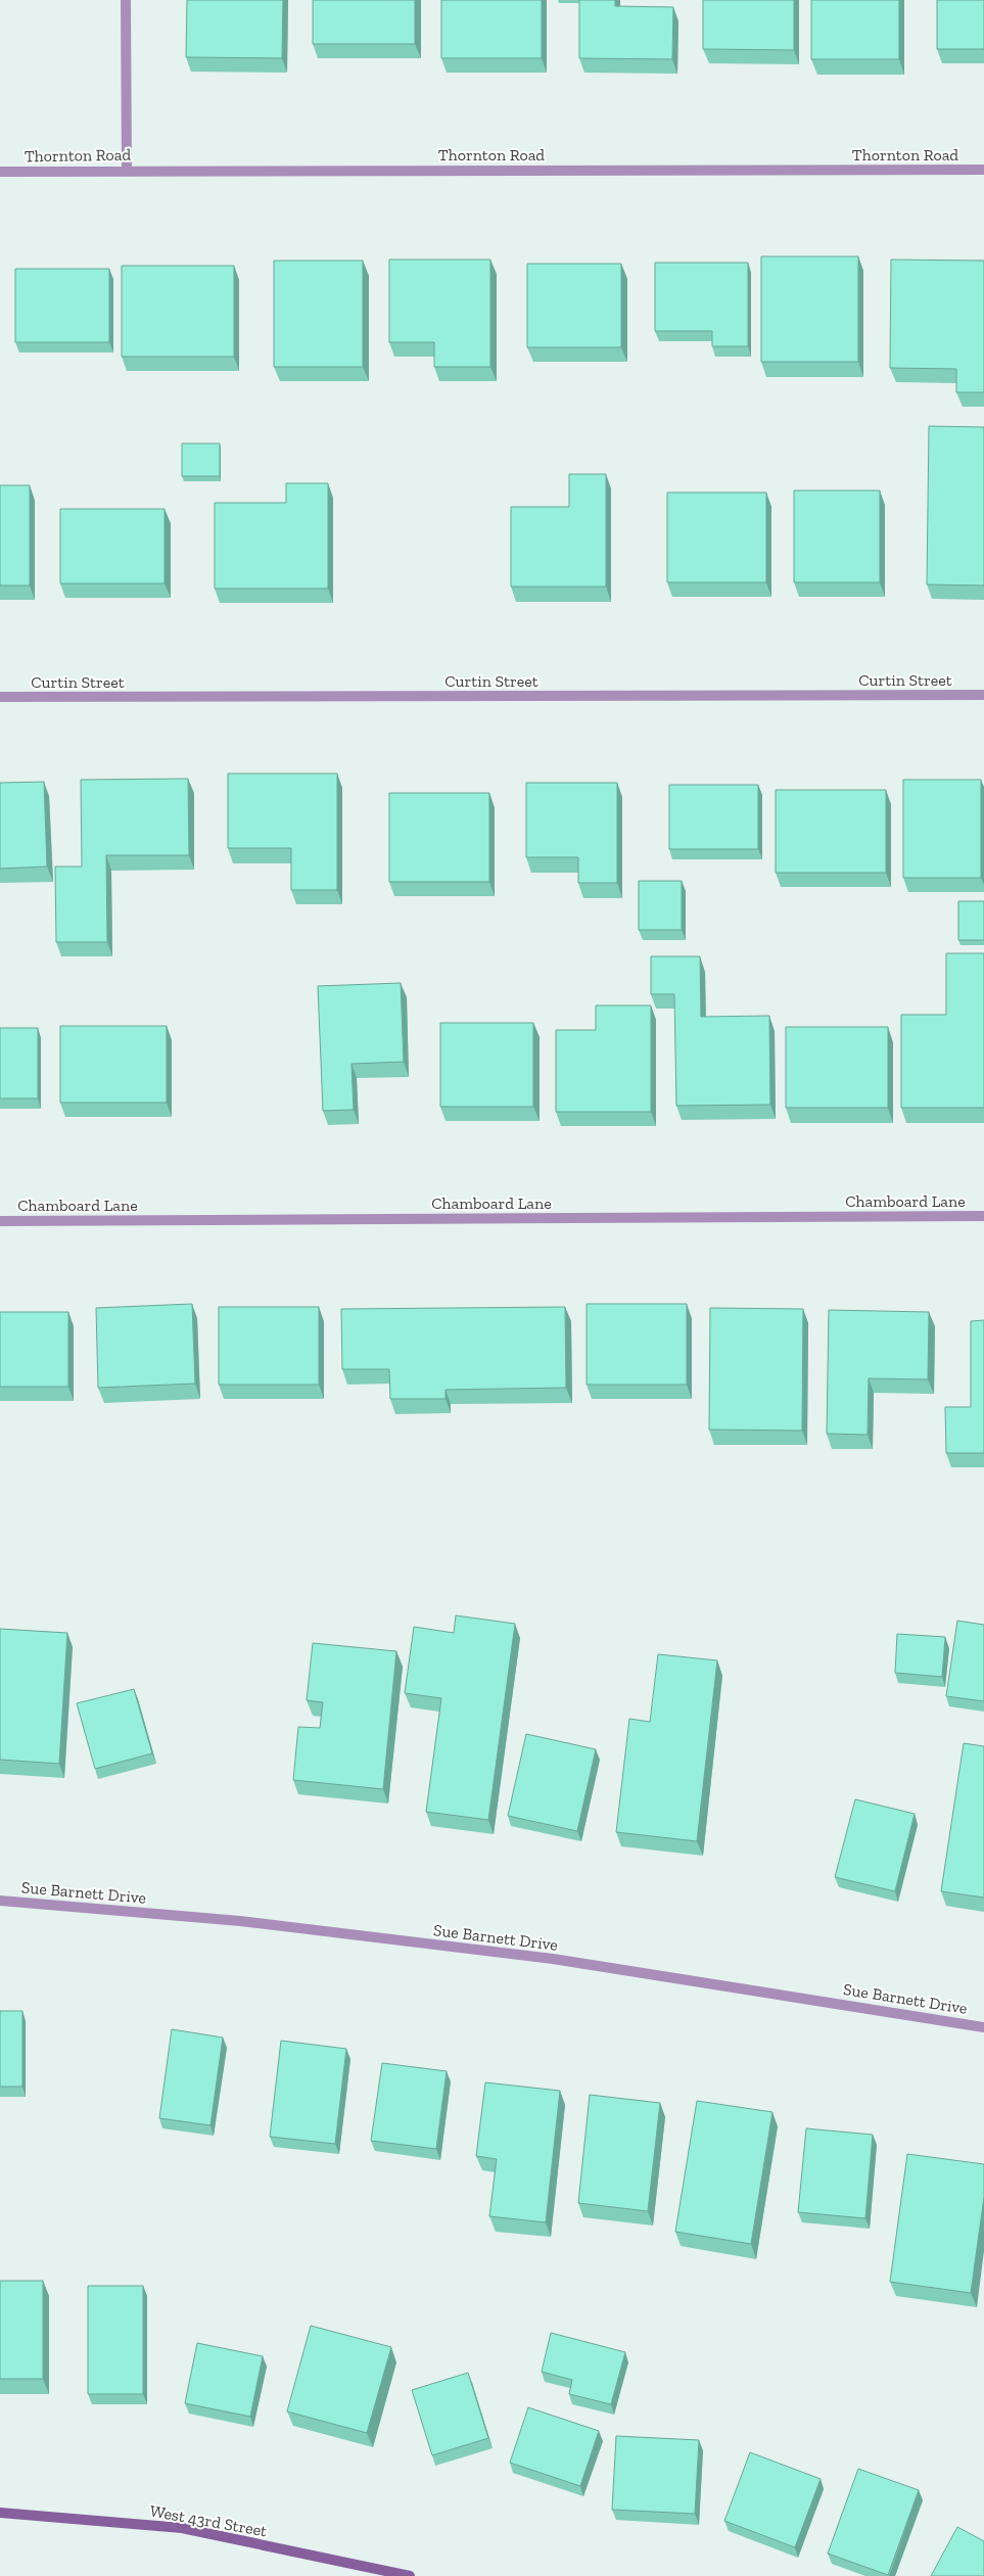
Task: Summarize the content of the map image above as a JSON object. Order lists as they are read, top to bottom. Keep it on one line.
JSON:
{"streets":{"main road":["West 43rd Street"],"street":["Thornton Road","Curtin Street","Chamboard Lane","Sue Barnett Drive"]}}
